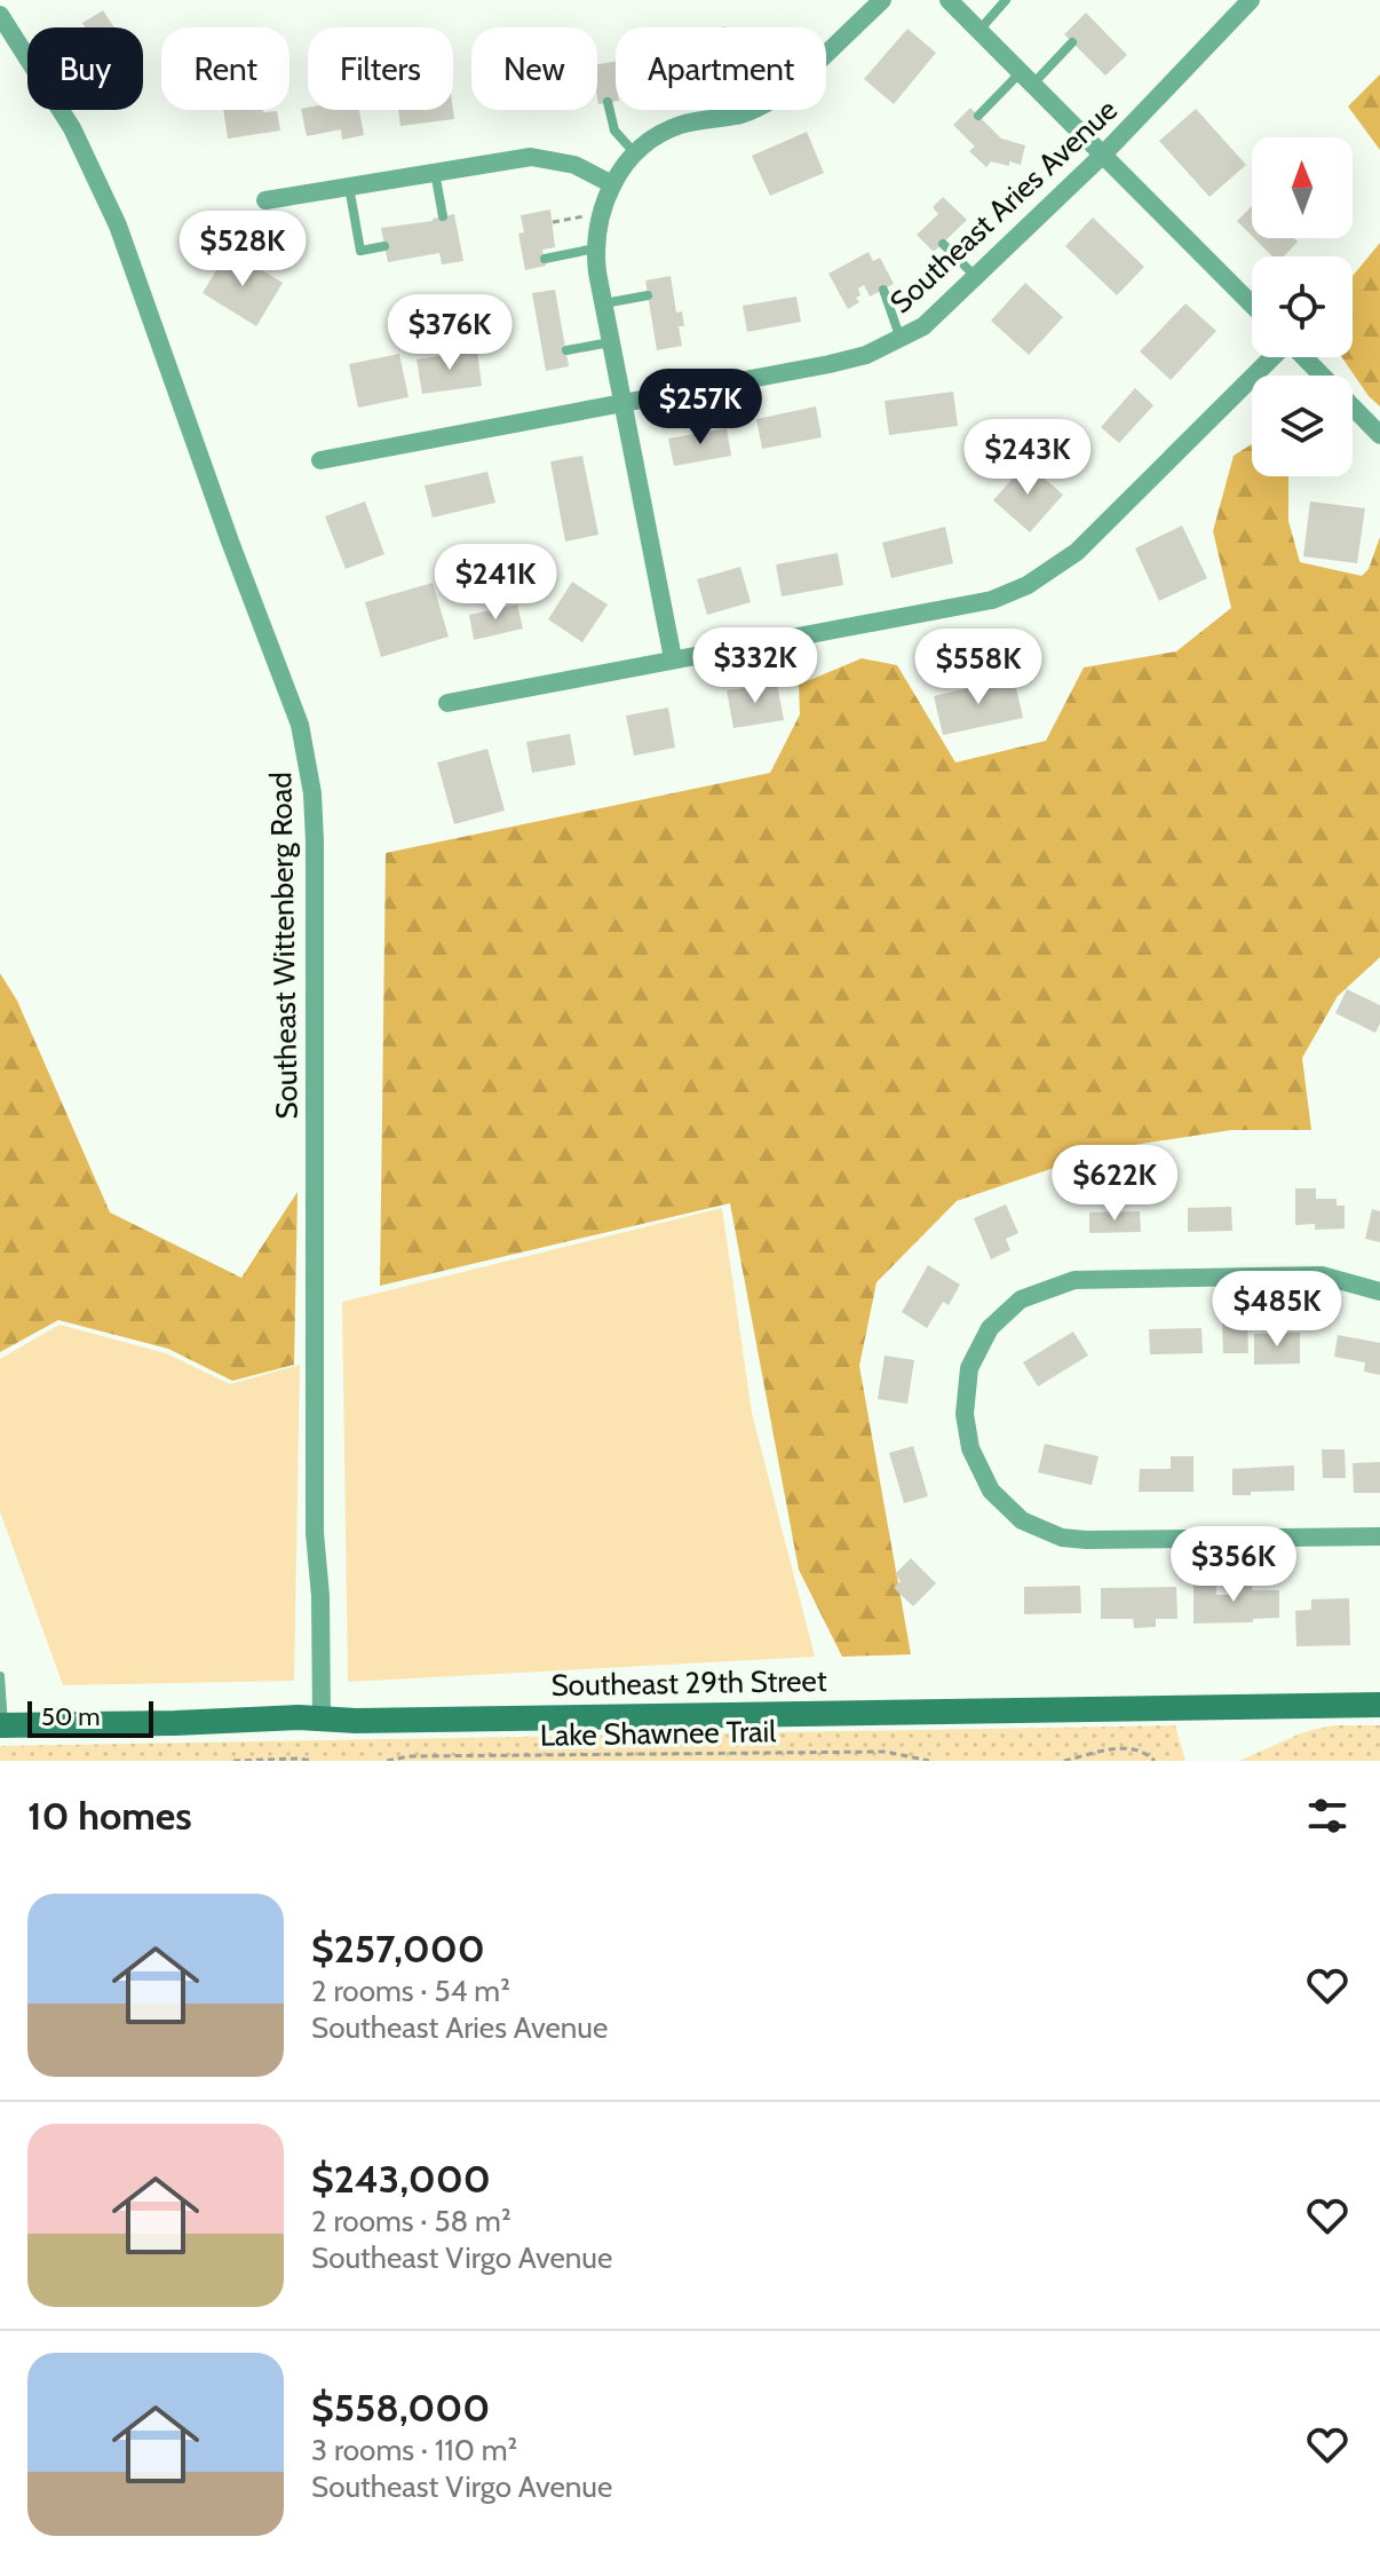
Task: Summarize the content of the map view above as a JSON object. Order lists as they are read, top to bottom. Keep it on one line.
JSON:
{"streets":{"main road":["Southeast 29th Street"],"street":["Southeast Aries Avenue","Southeast Wittenberg Road"],"path":["Lake Shawnee Trail"]},"crossings":[["Southeast Wittenberg Road","Southeast 29th Street"]],"scale_bar":"50 m","north":"top","page":{"chip":["Buy","Rent","Filters","New","Apartment"],"price":["$528K","$376K","$257K","$243K","$241K","$332K","$558K","$622K","$485K","$356K"],"scale":"50 m","heading":"10 homes","list":[{"name":"$257,000","note":"2 rooms · 54 m² · Southeast Aries Avenue"},{"name":"$243,000","note":"2 rooms · 58 m² · Southeast Virgo Avenue"},{"name":"$558,000","note":"3 rooms · 110 m² · Southeast Virgo Avenue"}]}}
